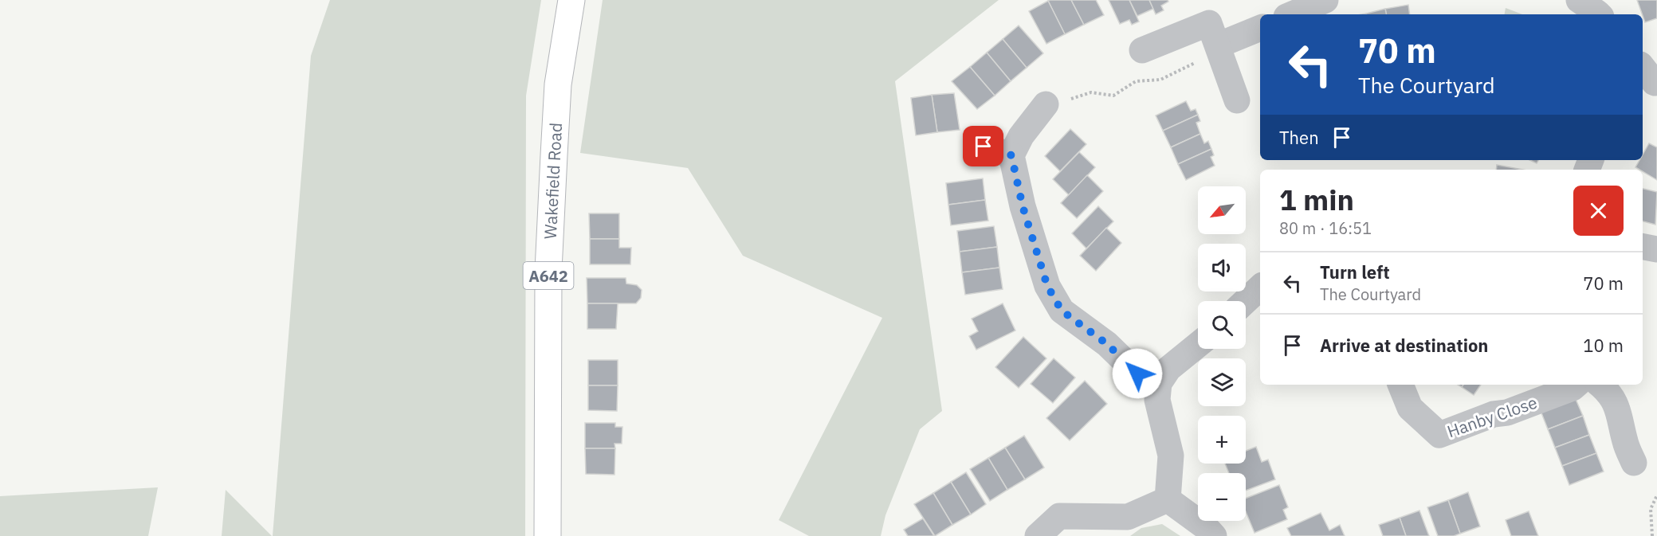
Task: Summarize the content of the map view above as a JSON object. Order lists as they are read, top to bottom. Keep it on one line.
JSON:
{"streets":{"highway":["Wakefield Road","A642"],"street":["Hanby Close"]},"north":"bottom left","page":{"turn":["70 m","The Courtyard"],"then":"Then","heading":["1 min","80 m · 16:51"],"map_buttons":["+","−"],"list":[{"name":"Turn left","note":"The Courtyard","value":"70 m"},{"name":"Arrive at destination","value":"10 m"}]}}
